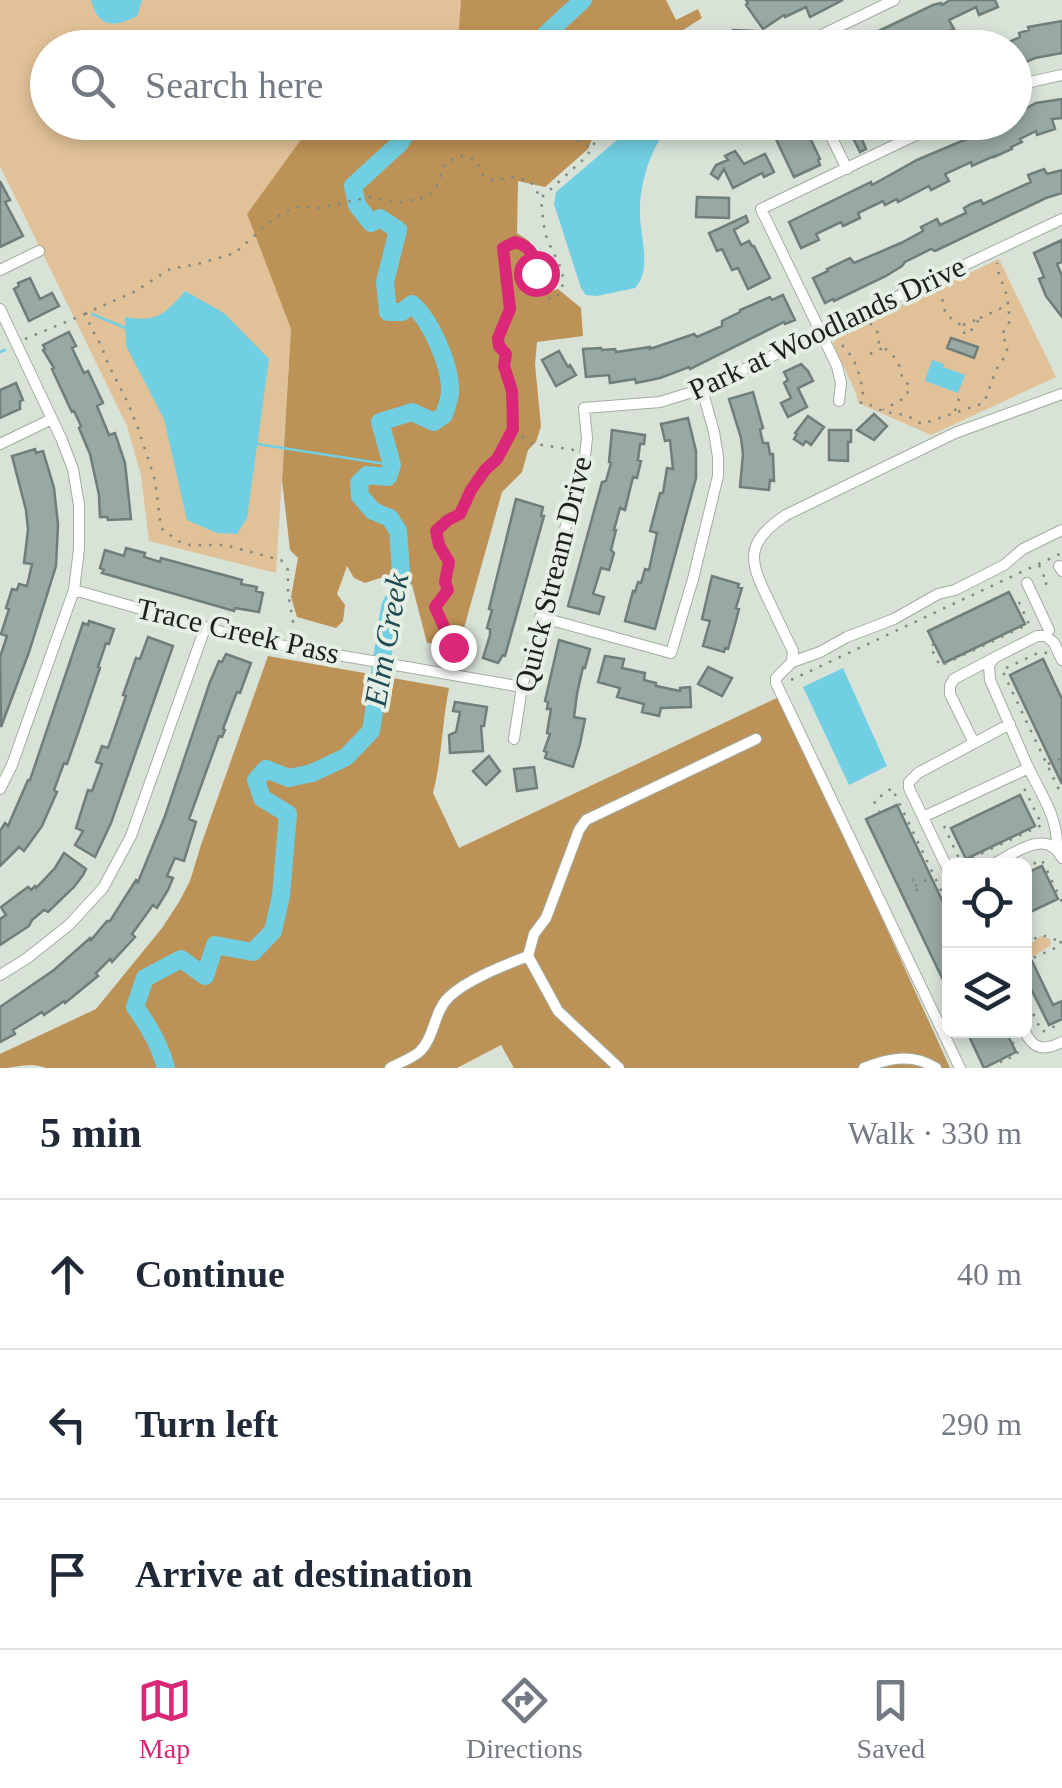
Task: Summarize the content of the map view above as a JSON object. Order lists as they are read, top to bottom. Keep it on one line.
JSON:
{"streets":{"street":["Park at Woodlands Drive","Quick Stream Drive","Trace Creek Pass"]},"crossings":[["Park at Woodlands Drive","Quick Stream Drive"],["Quick Stream Drive","Trace Creek Pass"]],"water":["Elm Creek"],"page":{"search":"Search here","heading":["5 min","Walk · 330 m"],"list":[["Continue","40 m"],["Turn left","290 m"],"Arrive at destination"],"nav":["Map","Directions","Saved"]}}
